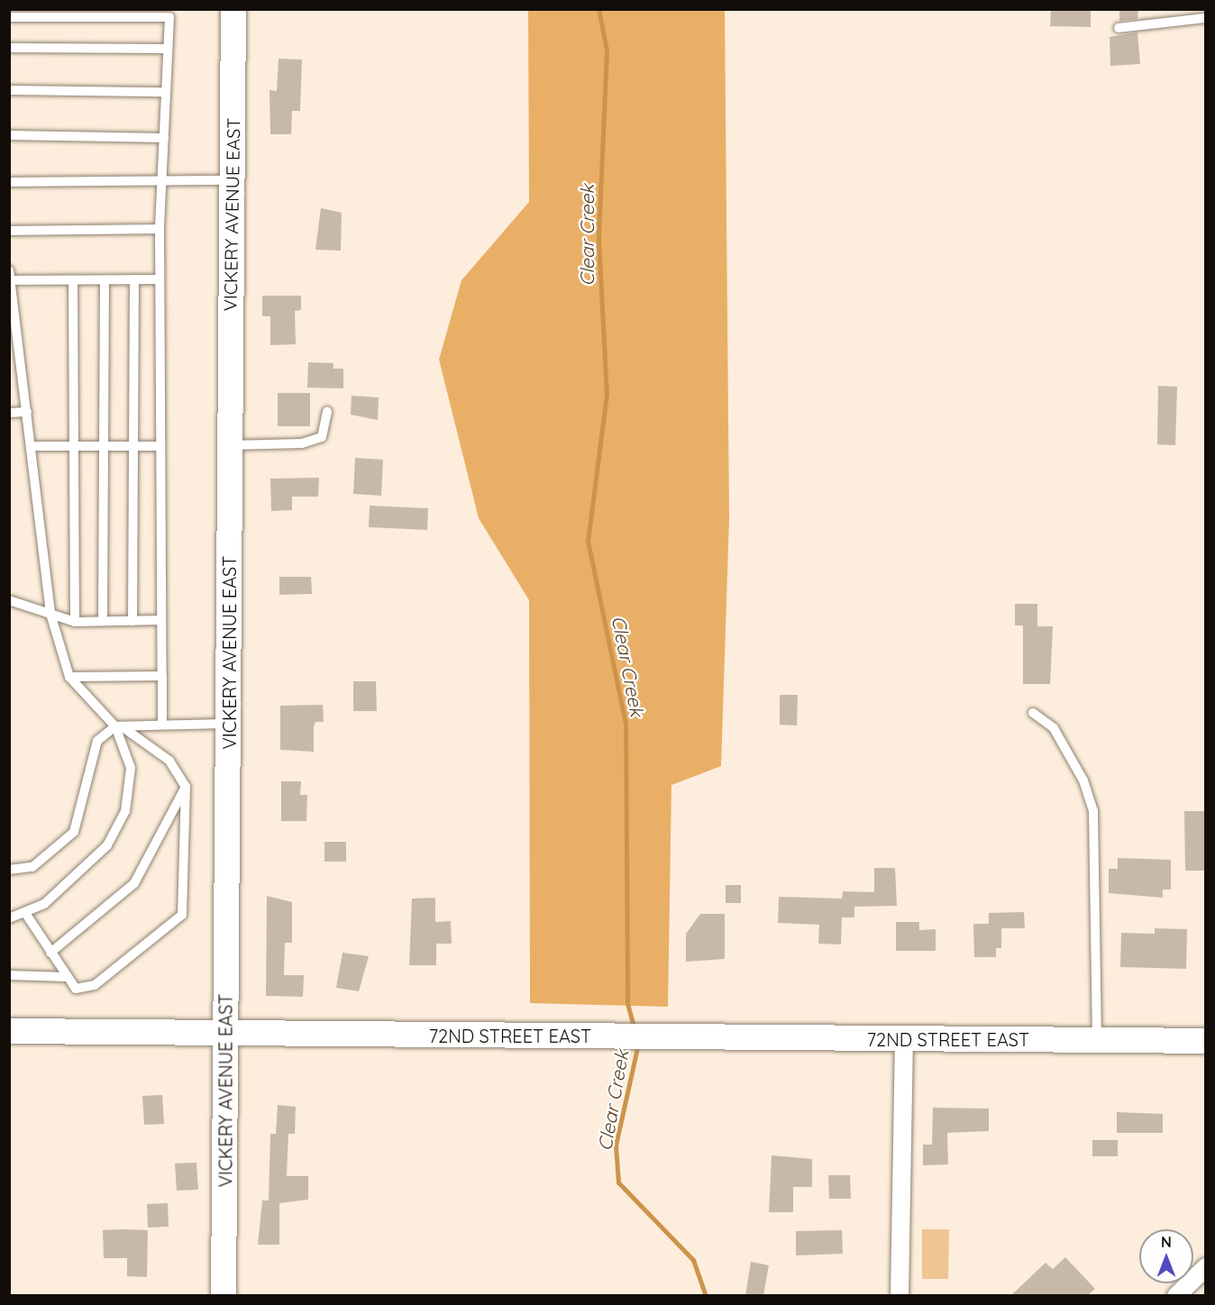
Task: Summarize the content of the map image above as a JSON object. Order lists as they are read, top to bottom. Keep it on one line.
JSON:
{"streets":{"street":["VICKERY AVENUE EAST","72ND STREET EAST"]},"crossings":[["VICKERY AVENUE EAST","72ND STREET EAST"]],"water":["Clear Creek"],"north":"top"}
